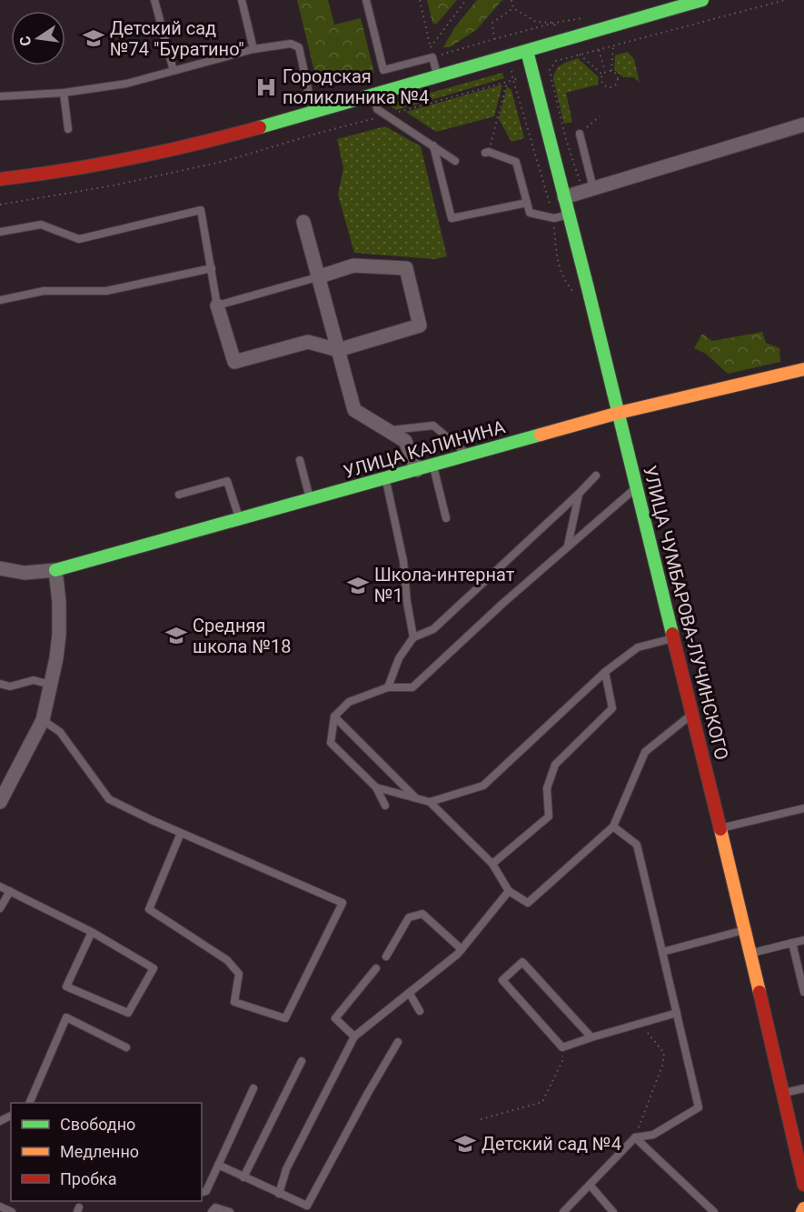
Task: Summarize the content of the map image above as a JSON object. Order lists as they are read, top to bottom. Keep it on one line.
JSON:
{"streets":{"street":["УЛИЦА КАЛИНИНА","УЛИЦА ЧУМБАРОВА-ЛУЧИНСКОГО"]},"crossings":[["УЛИЦА КАЛИНИНА","УЛИЦА ЧУМБАРОВА-ЛУЧИНСКОГО"]],"places":{"school or university":["Детский сад №74 \"Буратино\"","Школа-интернат №1","Средняя школа №18","Детский сад №4"],"hospital":["Городская поликлиника №4"]},"legend":["Свободно","Медленно","Пробка"],"north":"left"}
